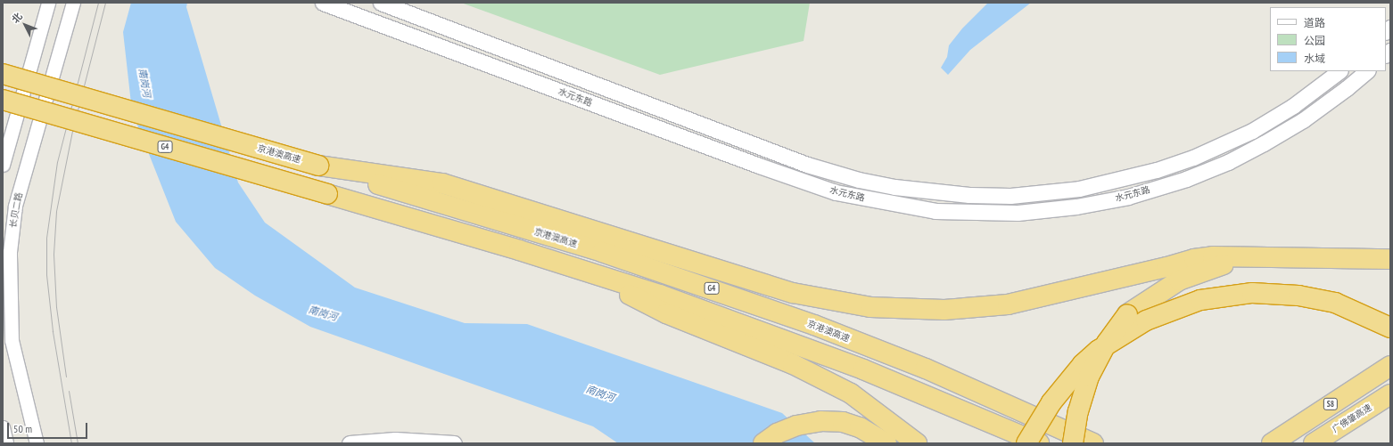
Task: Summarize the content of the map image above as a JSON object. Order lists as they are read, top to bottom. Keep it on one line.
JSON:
{"streets":{"highway":["G4","京港澳高速","S8","广佛肇高速"],"main road":["水元东路"],"street":["长贝二路"]},"water":["南岗河"],"legend":["道路","公园","水域"],"scale_bar":"50 m","north":"top left"}
